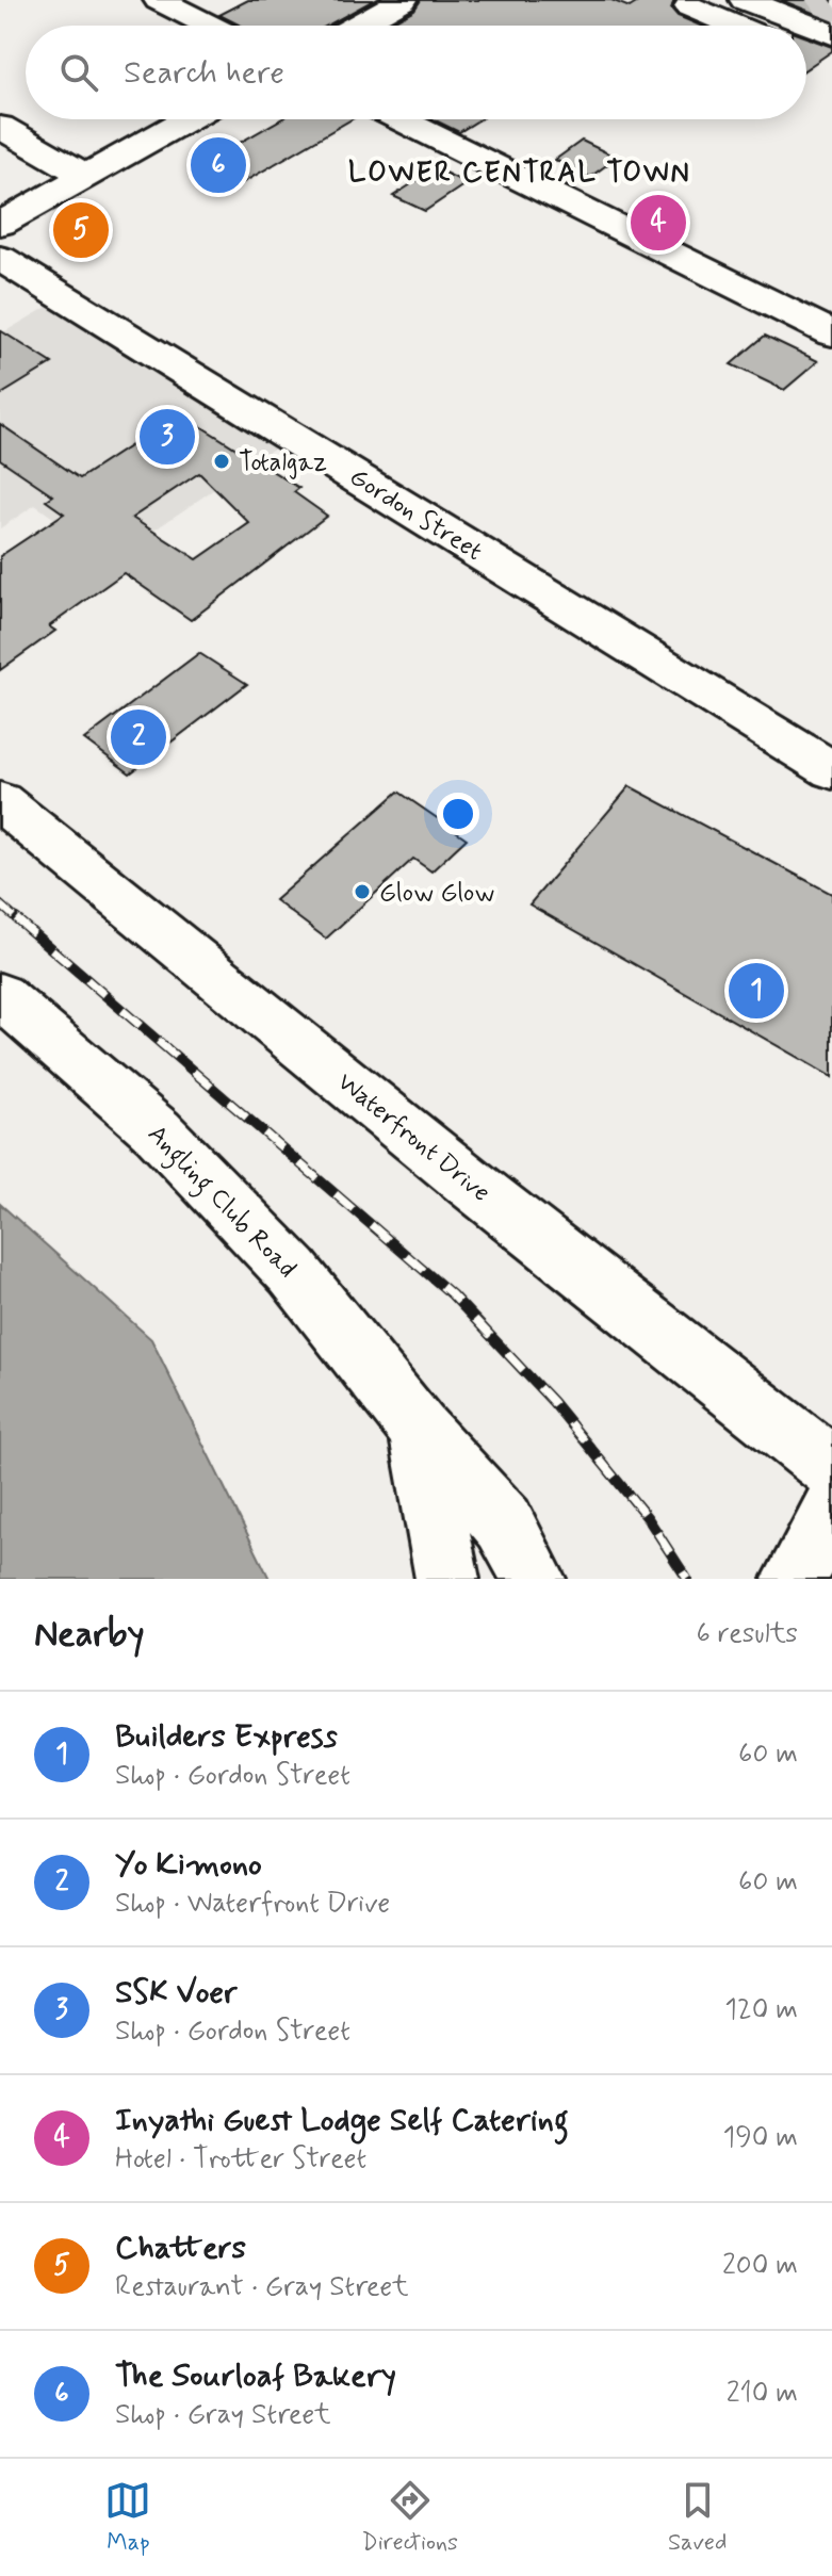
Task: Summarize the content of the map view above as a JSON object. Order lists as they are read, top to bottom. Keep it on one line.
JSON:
{"streets":{"street":["Gordon Street","Waterfront Drive","Angling Club Road"]},"districts":["LOWER CENTRAL TOWN"],"places":["Totalgaz","Glow Glow"],"page":{"search":"Search here","pins":["6","4","5","3","2","1"],"heading":["Nearby","6 results"],"list":[{"mark":"1","name":"Builders Express","note":"Shop · Gordon Street","value":"60 m"},{"mark":"2","name":"Yo Kimono","note":"Shop · Waterfront Drive","value":"60 m"},{"mark":"3","name":"SSK Voer","note":"Shop · Gordon Street","value":"120 m"},{"mark":"4","name":"Inyathi Guest Lodge Self Catering","note":"Hotel · Trotter Street","value":"190 m"},{"mark":"5","name":"Chatters","note":"Restaurant · Gray Street","value":"200 m"},{"mark":"6","name":"The Sourloaf Bakery","note":"Shop · Gray Street","value":"210 m"}],"nav":["Map","Directions","Saved"]}}
